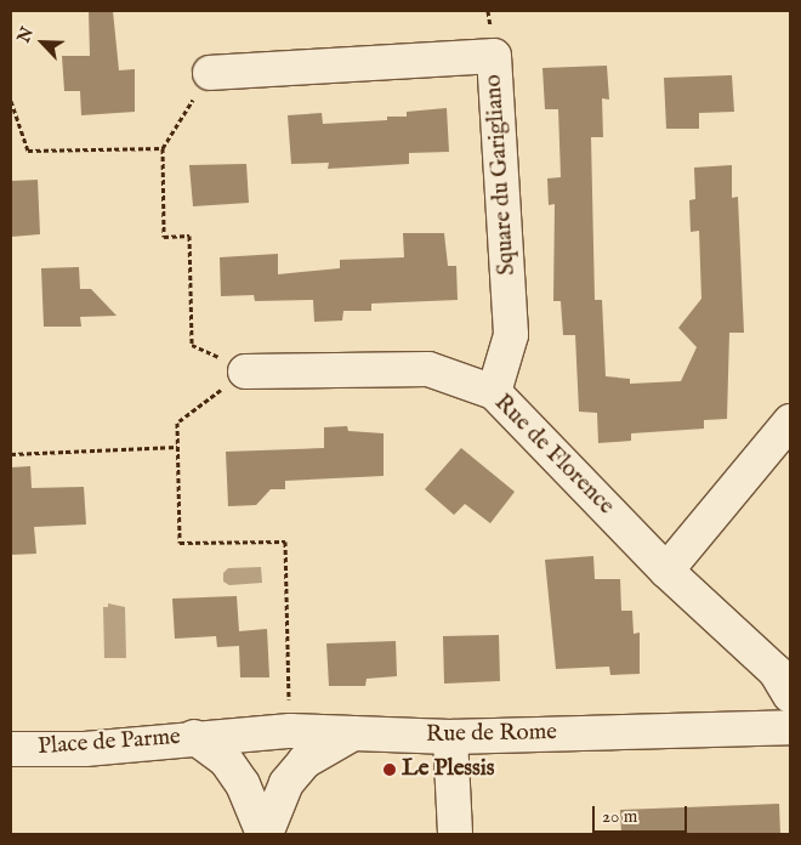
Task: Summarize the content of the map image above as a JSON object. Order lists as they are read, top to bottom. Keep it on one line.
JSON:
{"streets":{"street":["Square du Garigliano","Rue de Florence","Rue de Rome","Place de Parme"]},"crossings":[["Square du Garigliano","Rue de Florence"],["Rue de Rome","Place de Parme"]],"places":["Le Plessis"],"scale_bar":"20 m","north":"top left"}
